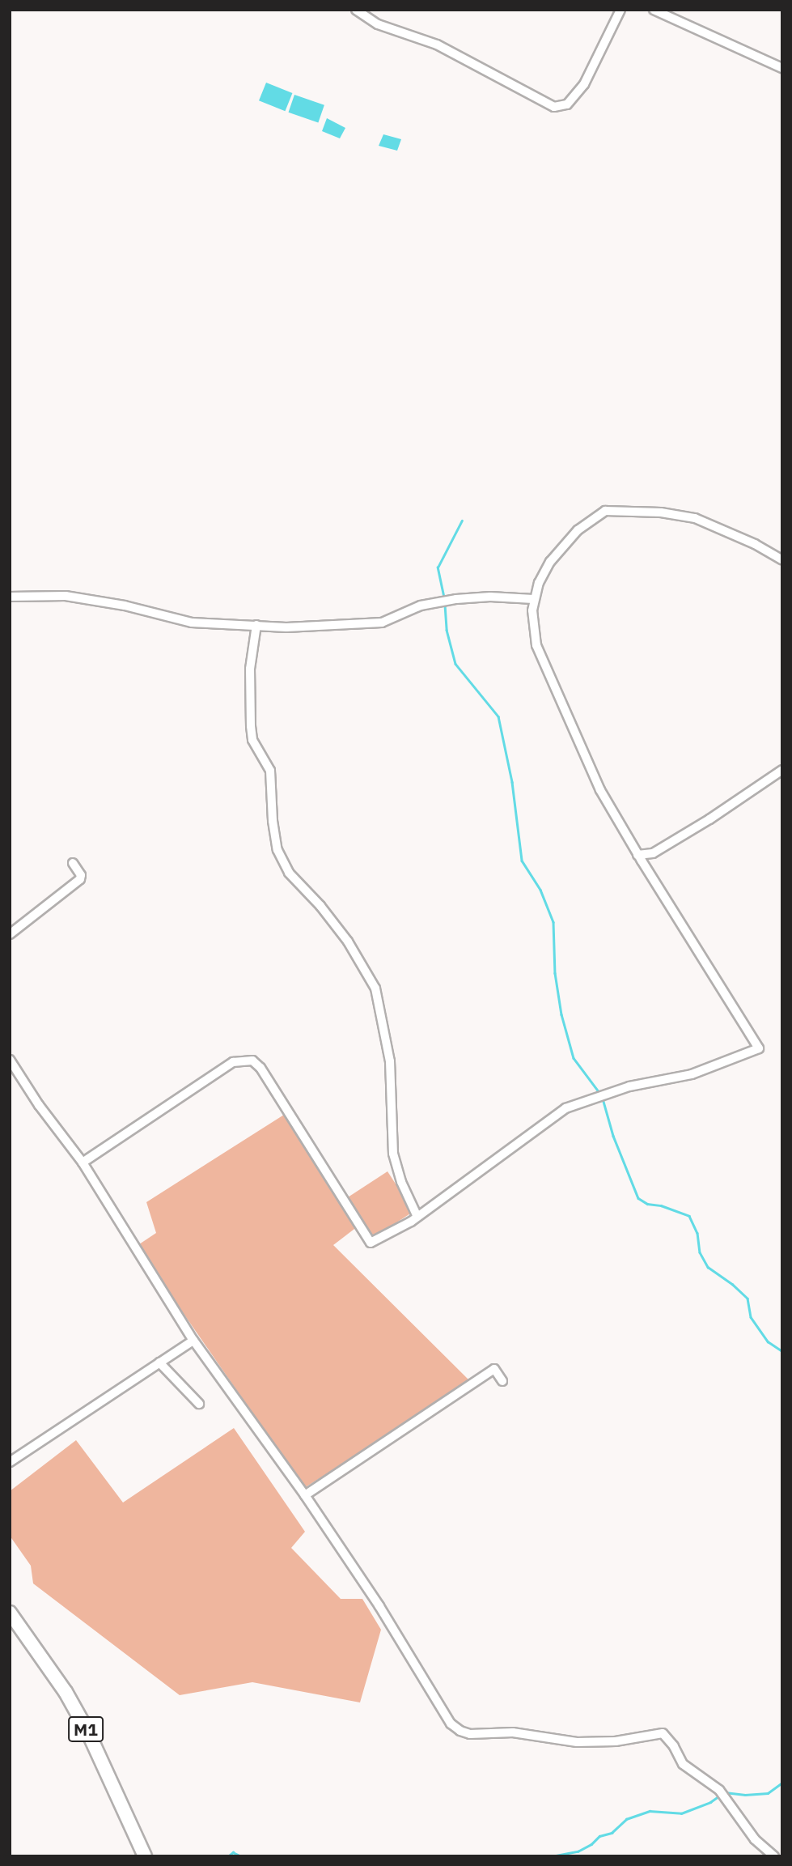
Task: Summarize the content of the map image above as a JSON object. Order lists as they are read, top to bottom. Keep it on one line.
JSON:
{"streets":{"highway":["M1"]}}
